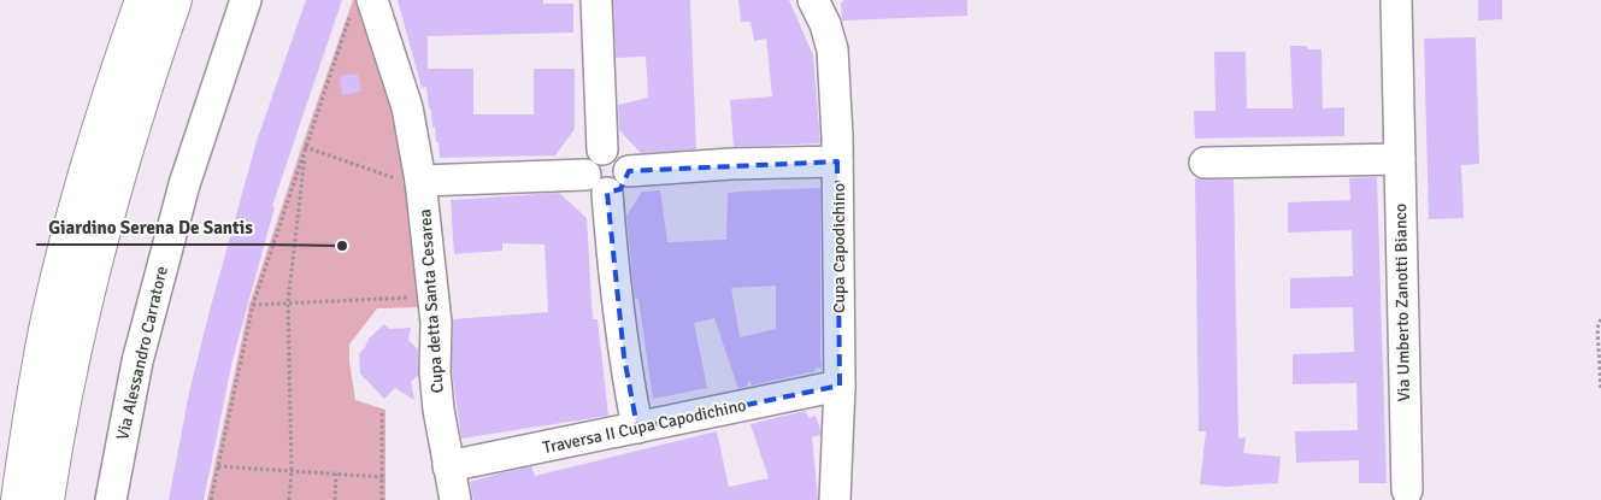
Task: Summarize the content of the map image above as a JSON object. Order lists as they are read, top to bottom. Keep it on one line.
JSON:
{"streets":{"street":["Cupa Capodichino","Cupa detta Santa Cesarea","Via Umberto Zanotti Bianco","Via Alessandro Carratore","Traversa II Cupa Capodichino"]},"crossings":[["Cupa Capodichino","Traversa II Cupa Capodichino"],["Cupa detta Santa Cesarea","Traversa II Cupa Capodichino"]],"places":["Giardino Serena De Santis"]}
